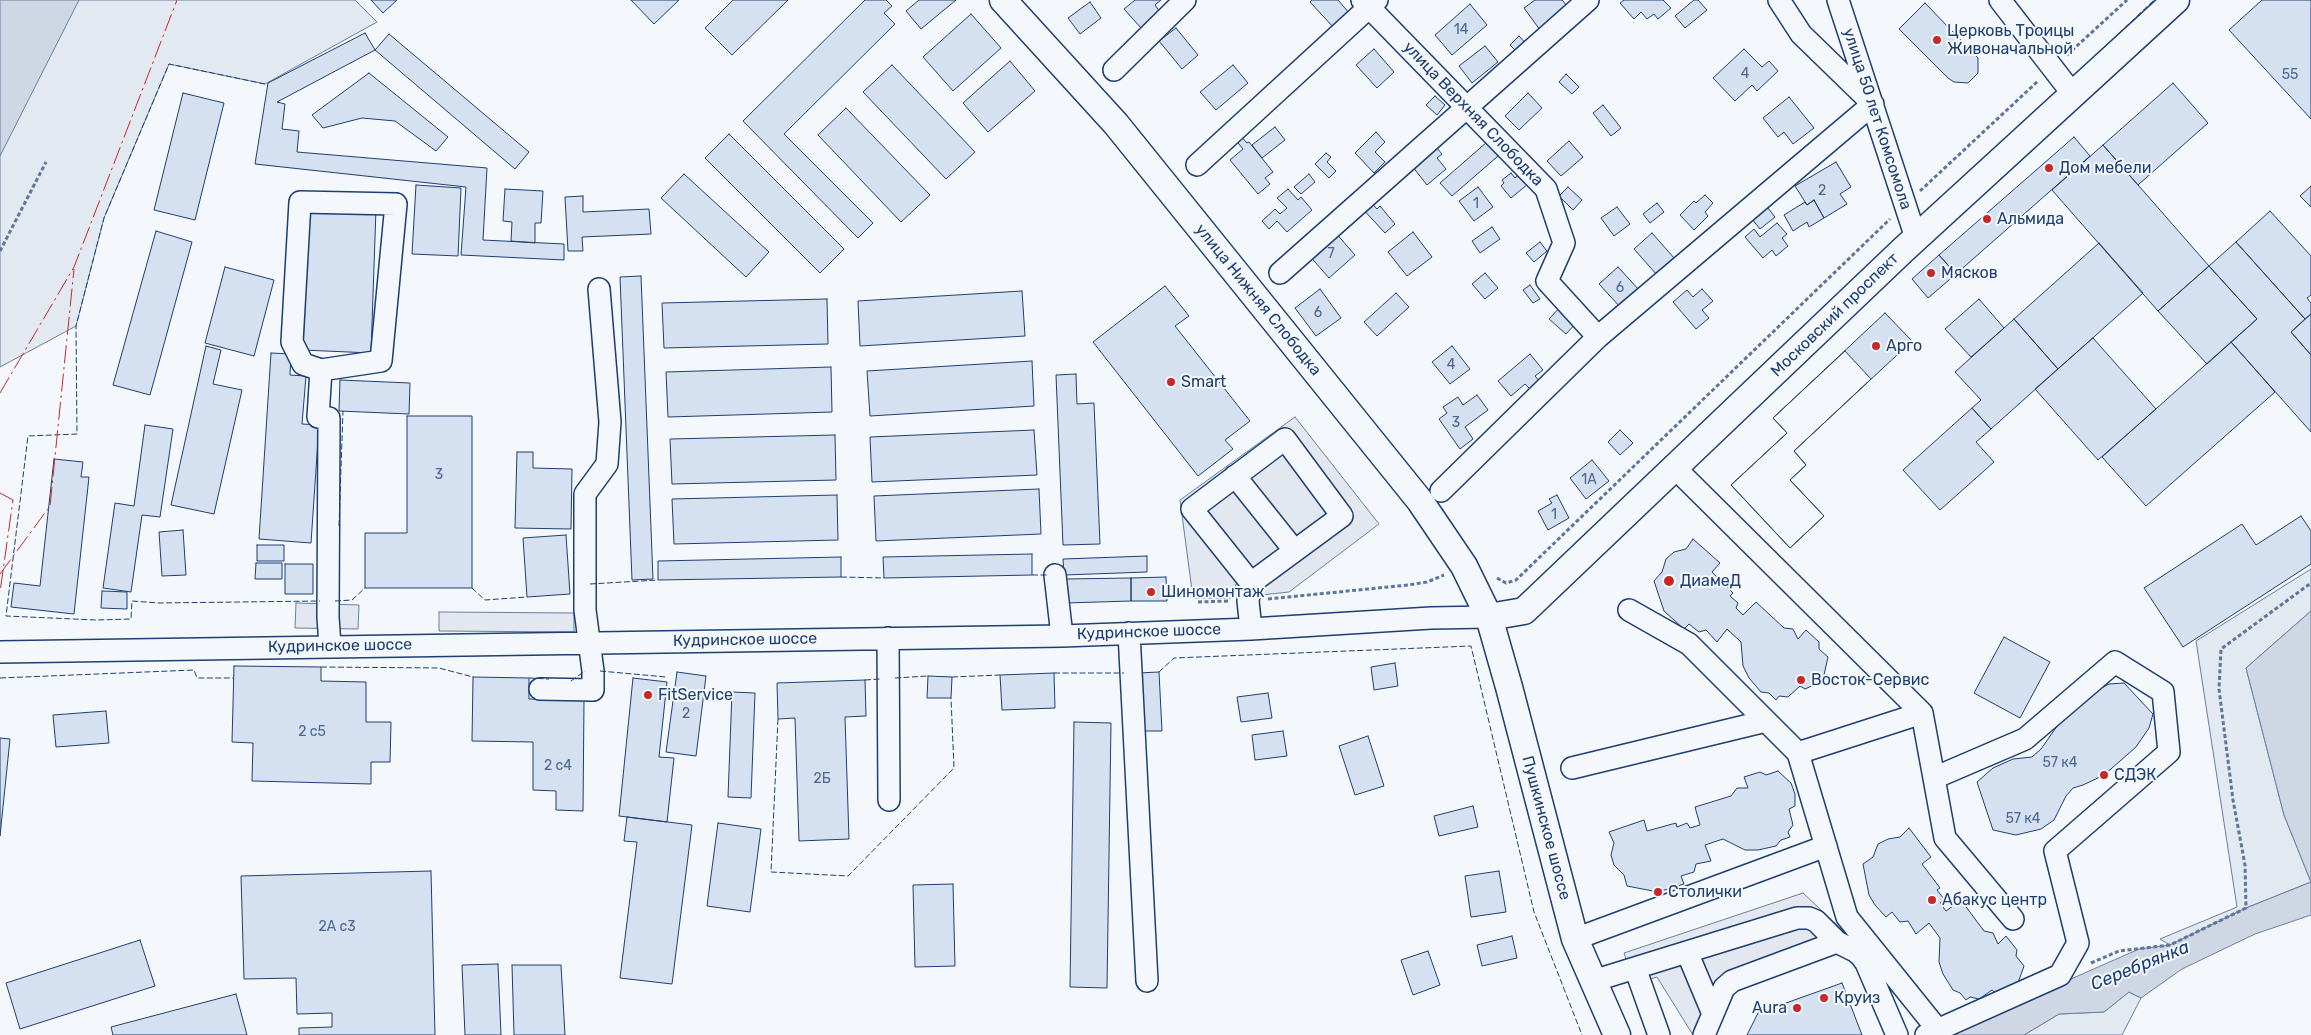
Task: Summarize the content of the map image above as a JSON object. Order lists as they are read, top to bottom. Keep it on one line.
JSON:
{"streets":{"main road":["улица Нижняя Слободка","Московский проспект","Пушкинское шоссе"],"street":["улица Верхняя Слободка","улица 50 лет Комсомола","Кудринское шоссе"]},"crossings":[["улица 50 лет Комсомола","Московский проспект"],["улица Нижняя Слободка","Московский проспект"],["улица Нижняя Слободка","Кудринское шоссе"],["улица Нижняя Слободка","Пушкинское шоссе"],["Московский проспект","Кудринское шоссе"],["Московский проспект","Пушкинское шоссе"],["Кудринское шоссе","Пушкинское шоссе"]],"water":["Серебрянка"],"places":["Церковь Троицы Живоначальной","Дом мебели","Альмида","Мясков","Арго","Smart","ДиамеД","Шиномонтаж","Восток-Сервис","FitService","СДЭК","Столички","Абакус центр","Круиз","Aura"],"house_numbers":["14","4","55","2","1","7","6","6","4","3","3","1А","1","2","2 с5","57 к4","2 с4","2Б","57 к4","2А с3"]}
